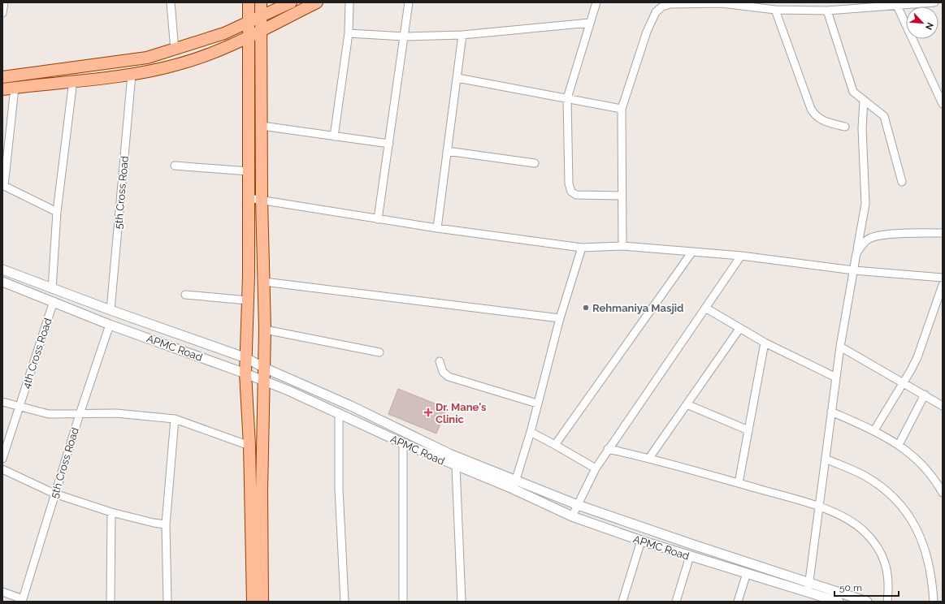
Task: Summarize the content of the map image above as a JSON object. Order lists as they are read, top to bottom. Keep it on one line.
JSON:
{"streets":{"street":["5th Cross Road","APMC Road","4th Cross Road"]},"crossings":[["5th Cross Road","APMC Road"],["APMC Road","4th Cross Road"]],"places":{"other":["Rehmaniya Masjid"],"health":["Dr. Mane's Clinic"]},"scale_bar":"50 m","north":"bottom right"}
